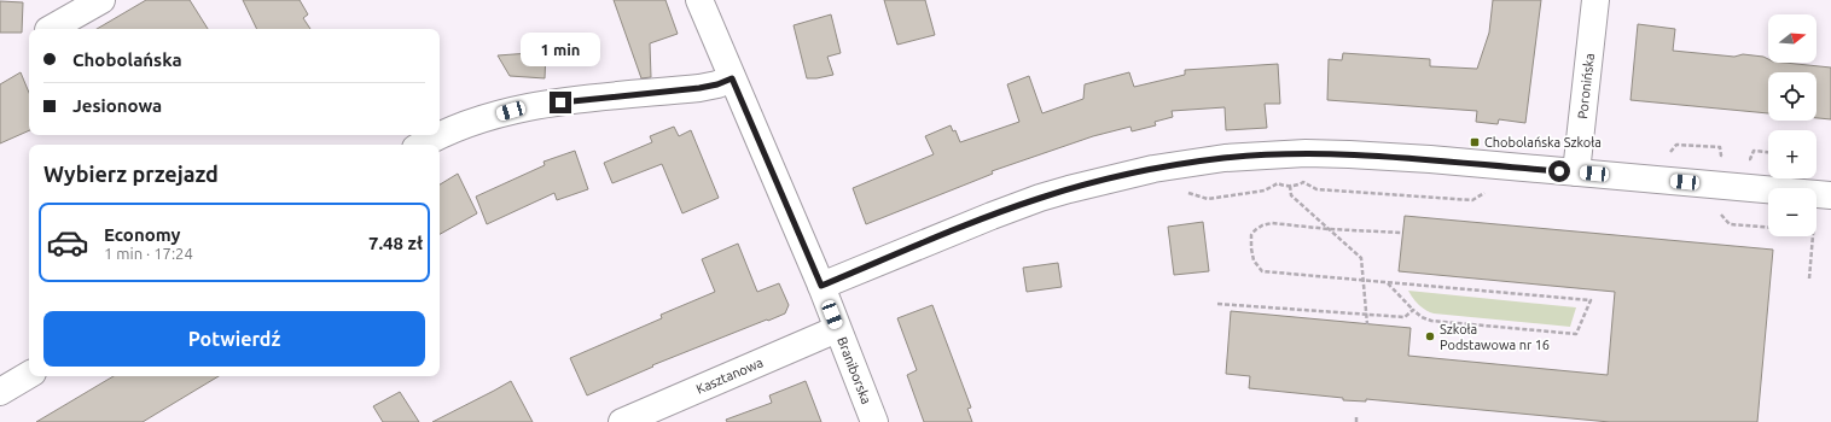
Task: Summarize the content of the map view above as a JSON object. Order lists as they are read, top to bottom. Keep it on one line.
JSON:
{"streets":{"street":["Poronińska","Braniborska","Kasztanowa"]},"crossings":[["Braniborska","Kasztanowa"]],"places":{"transit":["Chobolańska Szkoła"],"other":["Szkoła Podstawowa nr 16"]},"north":"right","page":{"map_buttons":["+","−"],"banner":["Chobolańska","Jesionowa"],"bubble":"1 min","heading":"Wybierz przejazd","list":[{"name":"Economy","note":"1 min · 17:24","value":"7.48 zł"}],"buttons":"Potwierdź"}}
